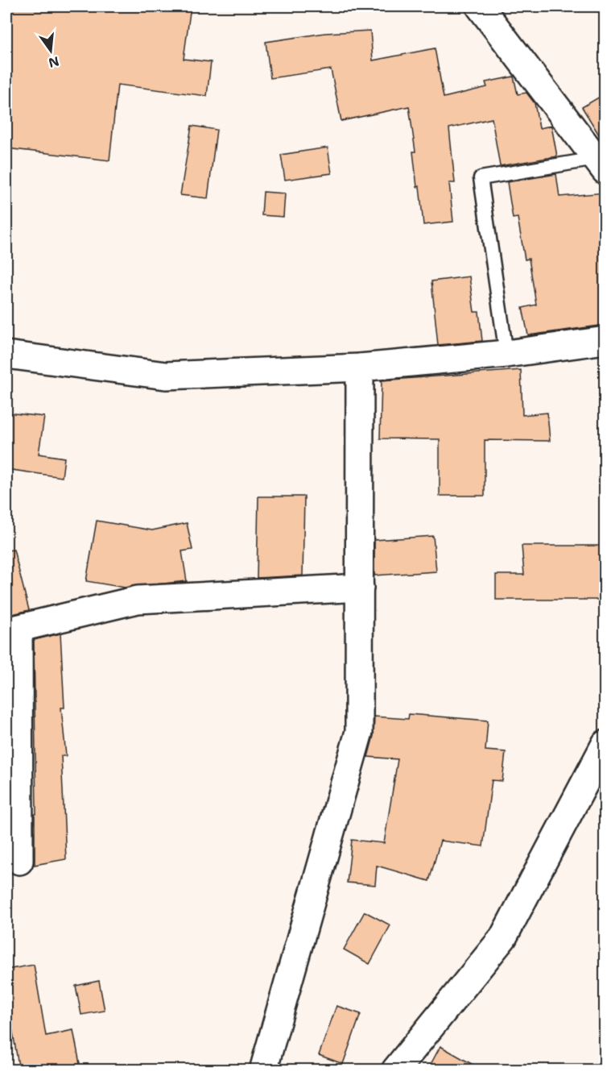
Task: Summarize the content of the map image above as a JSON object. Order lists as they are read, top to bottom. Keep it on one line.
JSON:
{"north":"bottom"}
